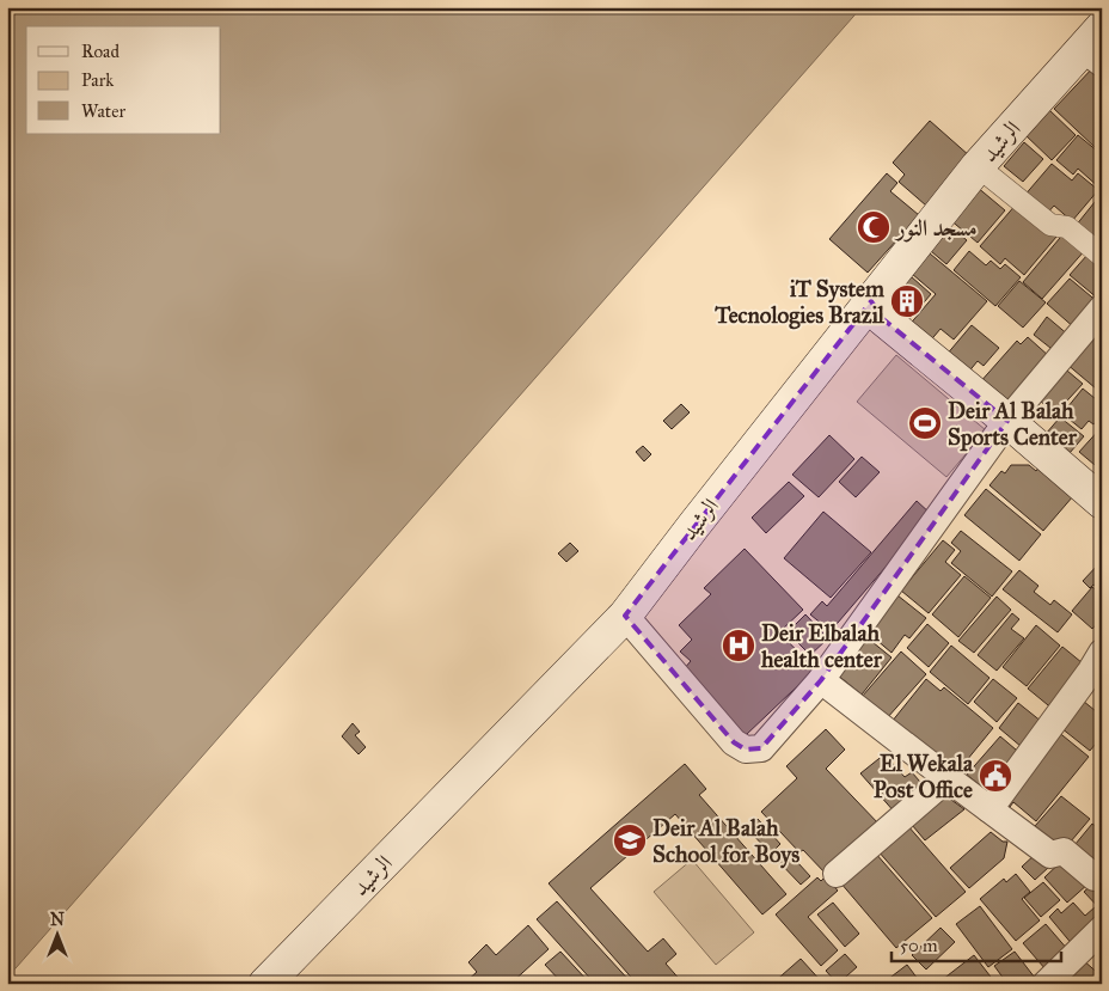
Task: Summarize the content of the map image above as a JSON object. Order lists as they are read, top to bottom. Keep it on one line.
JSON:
{"streets":{"main road":["الرشيد"]},"places":{"mosque":["مسجد النور"],"building":["iT System Tecnologies Brazil"],"sports":["Deir Al Balah Sports Center"],"hospital":["Deir Elbalah health center"],"public building":["El Wekala Post Office"],"school or university":["Deir Al Balah School for Boys"]},"legend":["Road","Park","Water"],"scale_bar":"50 m","north":"top"}
